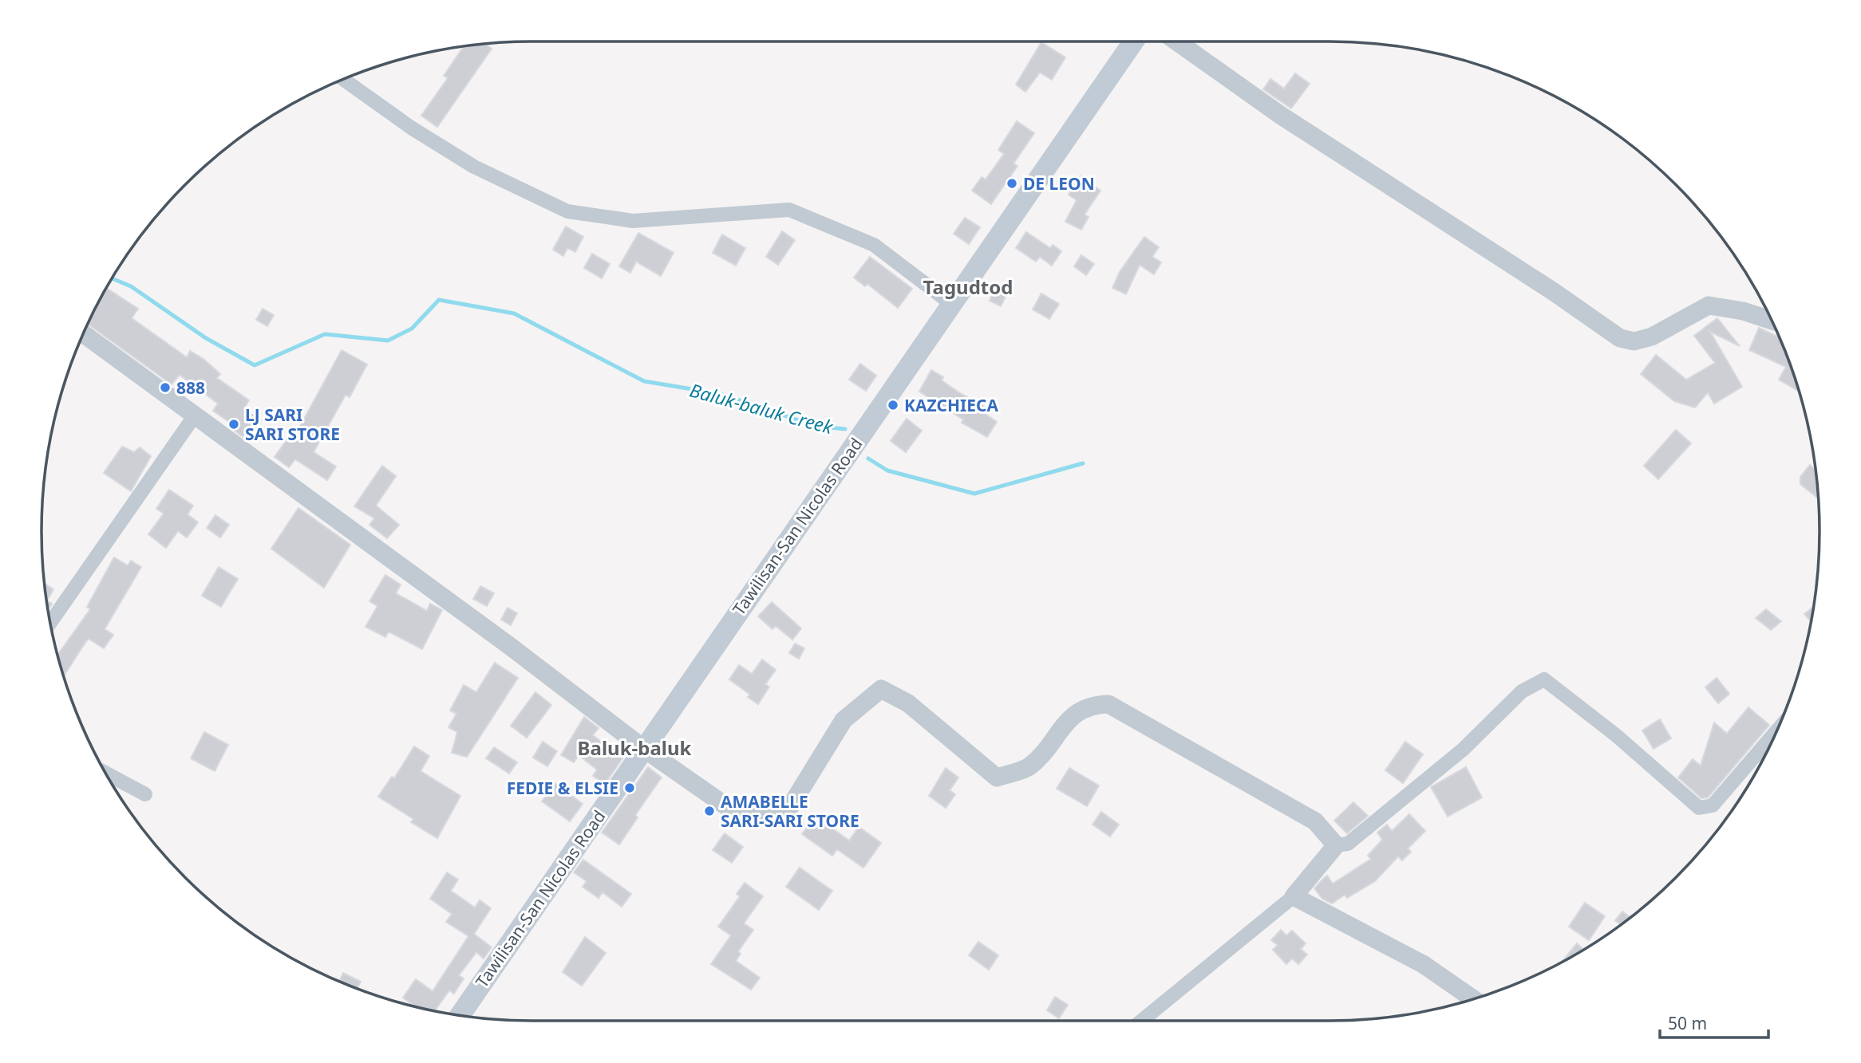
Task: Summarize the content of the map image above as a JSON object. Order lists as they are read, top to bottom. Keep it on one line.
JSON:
{"streets":{"main road":["Tawilisan-San Nicolas Road"]},"districts":["Tagudtod","Baluk-baluk"],"water":["Baluk-baluk Creek"],"places":["DE LEON","888","KAZCHIECA","LJ SARI SARI STORE","FEDIE & ELSIE","AMABELLE SARI-SARI STORE"],"scale_bar":"50 m"}
